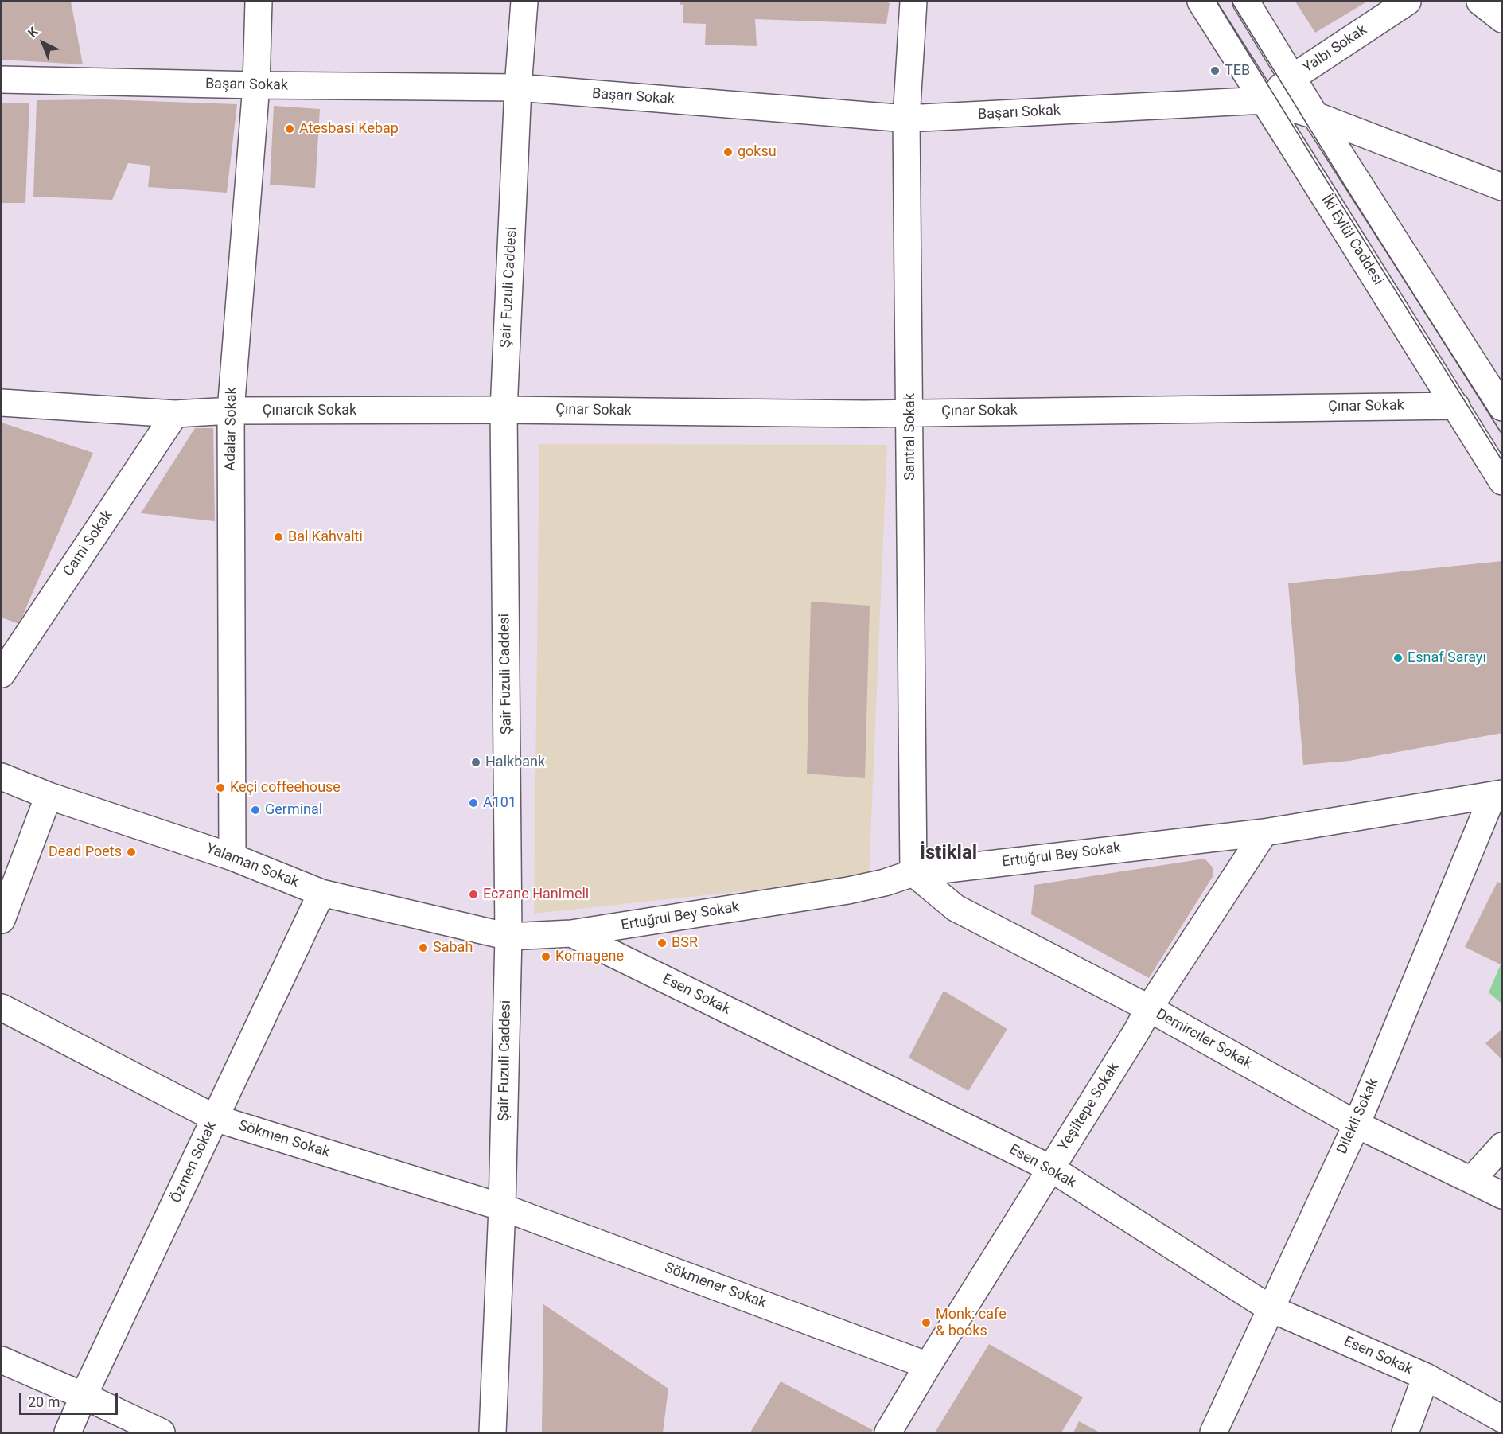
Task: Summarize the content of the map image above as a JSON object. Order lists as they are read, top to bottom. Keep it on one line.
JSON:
{"streets":{"street":["Yalbı Sokak","Başarı Sokak","İki Eylül Caddesi","Şair Fuzuli Caddesi","Çınar Sokak","Çınarcık Sokak","Adalar Sokak","Santral Sokak","Cami Sokak","Ertuğrul Bey Sokak","Yalaman Sokak","Esen Sokak","Demirciler Sokak","Yeşiltepe Sokak","Dilekli Sokak","Sökmen Sokak","Özmen Sokak","Sökmener Sokak"]},"crossings":[["Yalbı Sokak","Başarı Sokak"],["Yalbı Sokak","İki Eylül Caddesi"],["Başarı Sokak","İki Eylül Caddesi"],["Başarı Sokak","Şair Fuzuli Caddesi"],["Başarı Sokak","Adalar Sokak"],["Başarı Sokak","Santral Sokak"],["İki Eylül Caddesi","Çınar Sokak"],["Şair Fuzuli Caddesi","Çınar Sokak"],["Şair Fuzuli Caddesi","Çınarcık Sokak"],["Şair Fuzuli Caddesi","Ertuğrul Bey Sokak"],["Şair Fuzuli Caddesi","Yalaman Sokak"],["Şair Fuzuli Caddesi","Sökmen Sokak"],["Şair Fuzuli Caddesi","Sökmener Sokak"],["Çınar Sokak","Çınarcık Sokak"],["Çınar Sokak","Santral Sokak"],["Çınarcık Sokak","Adalar Sokak"],["Çınarcık Sokak","Cami Sokak"],["Adalar Sokak","Yalaman Sokak"],["Santral Sokak","Ertuğrul Bey Sokak"],["Santral Sokak","Demirciler Sokak"],["Ertuğrul Bey Sokak","Yalaman Sokak"],["Ertuğrul Bey Sokak","Esen Sokak"],["Ertuğrul Bey Sokak","Demirciler Sokak"],["Ertuğrul Bey Sokak","Yeşiltepe Sokak"],["Ertuğrul Bey Sokak","Dilekli Sokak"],["Yalaman Sokak","Özmen Sokak"],["Esen Sokak","Yeşiltepe Sokak"],["Esen Sokak","Dilekli Sokak"],["Demirciler Sokak","Yeşiltepe Sokak"],["Demirciler Sokak","Dilekli Sokak"],["Yeşiltepe Sokak","Sökmener Sokak"],["Sökmen Sokak","Özmen Sokak"],["Sökmen Sokak","Sökmener Sokak"]],"districts":["İstiklal"],"places":["TEB","Atesbasi Kebap","goksu","Bal Kahvalti","Esnaf Sarayı","Halkbank","Keçi coffeehouse","A101","Germinal","Dead Poets","Eczane Hanimeli","BSR","Sabah","Komagene","Monk: cafe & books"],"scale_bar":"20 m","north":"top left"}
